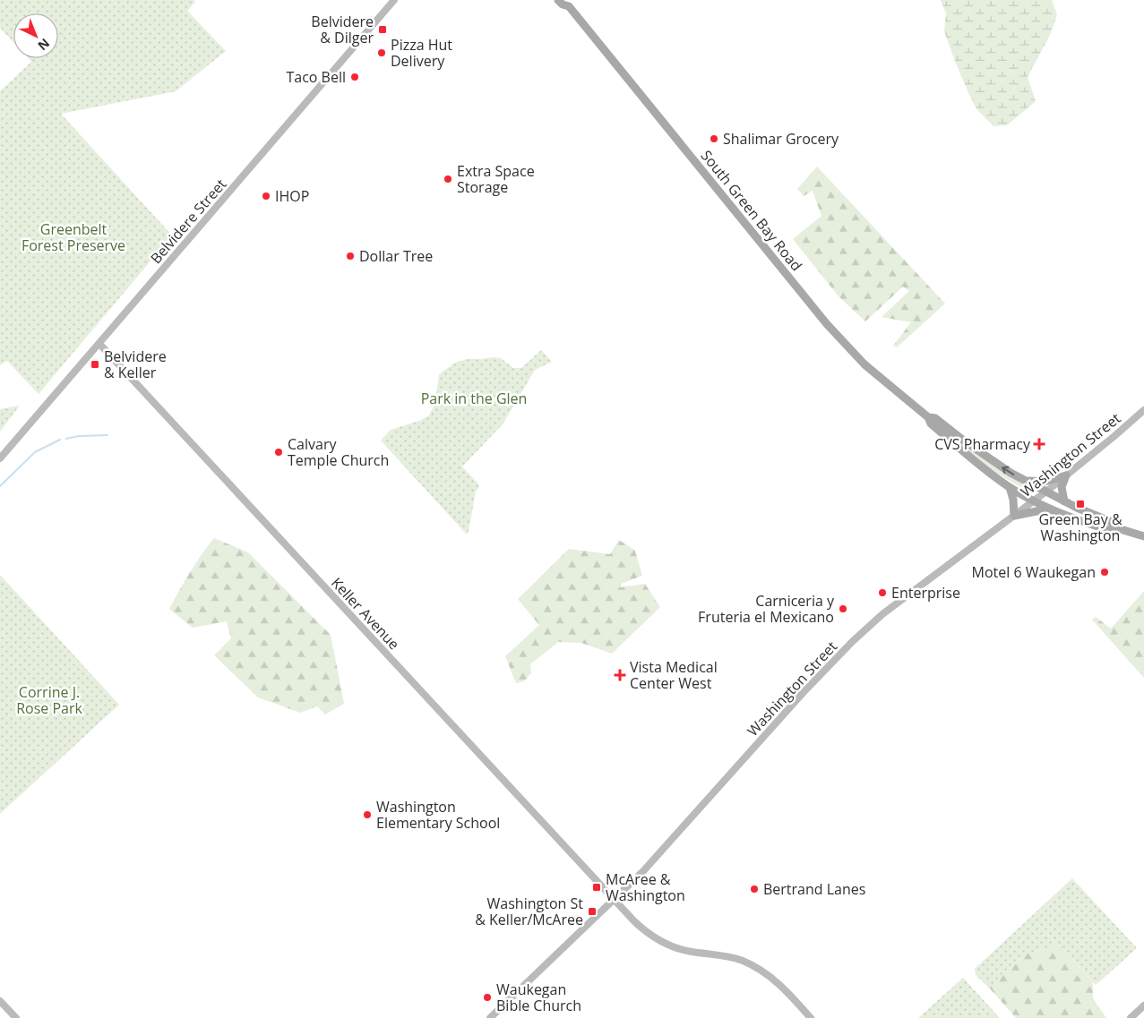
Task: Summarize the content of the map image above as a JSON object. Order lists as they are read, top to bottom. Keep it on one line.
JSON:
{"streets":{"main road":["South Green Bay Road","Belvidere Street","Washington Street","Keller Avenue"]},"crossings":[["South Green Bay Road","Washington Street"],["Belvidere Street","Keller Avenue"],["Washington Street","Keller Avenue"]],"parks":["Greenbelt Forest Preserve","Park in the Glen","Corrine J. Rose Park"],"places":{"transit":["Belvidere & Dilger","Belvidere & Keller","Green Bay & Washington","McAree & Washington","Washington St & Keller/McAree"],"other":["Pizza Hut Delivery","Taco Bell","Shalimar Grocery","Extra Space Storage","IHOP","Dollar Tree","Calvary Temple Church","Motel 6 Waukegan","Enterprise","Carniceria y Fruteria el Mexicano","Washington Elementary School","Bertrand Lanes","Waukegan Bible Church"],"health":["CVS Pharmacy","Vista Medical Center West"]},"north":"bottom right"}
